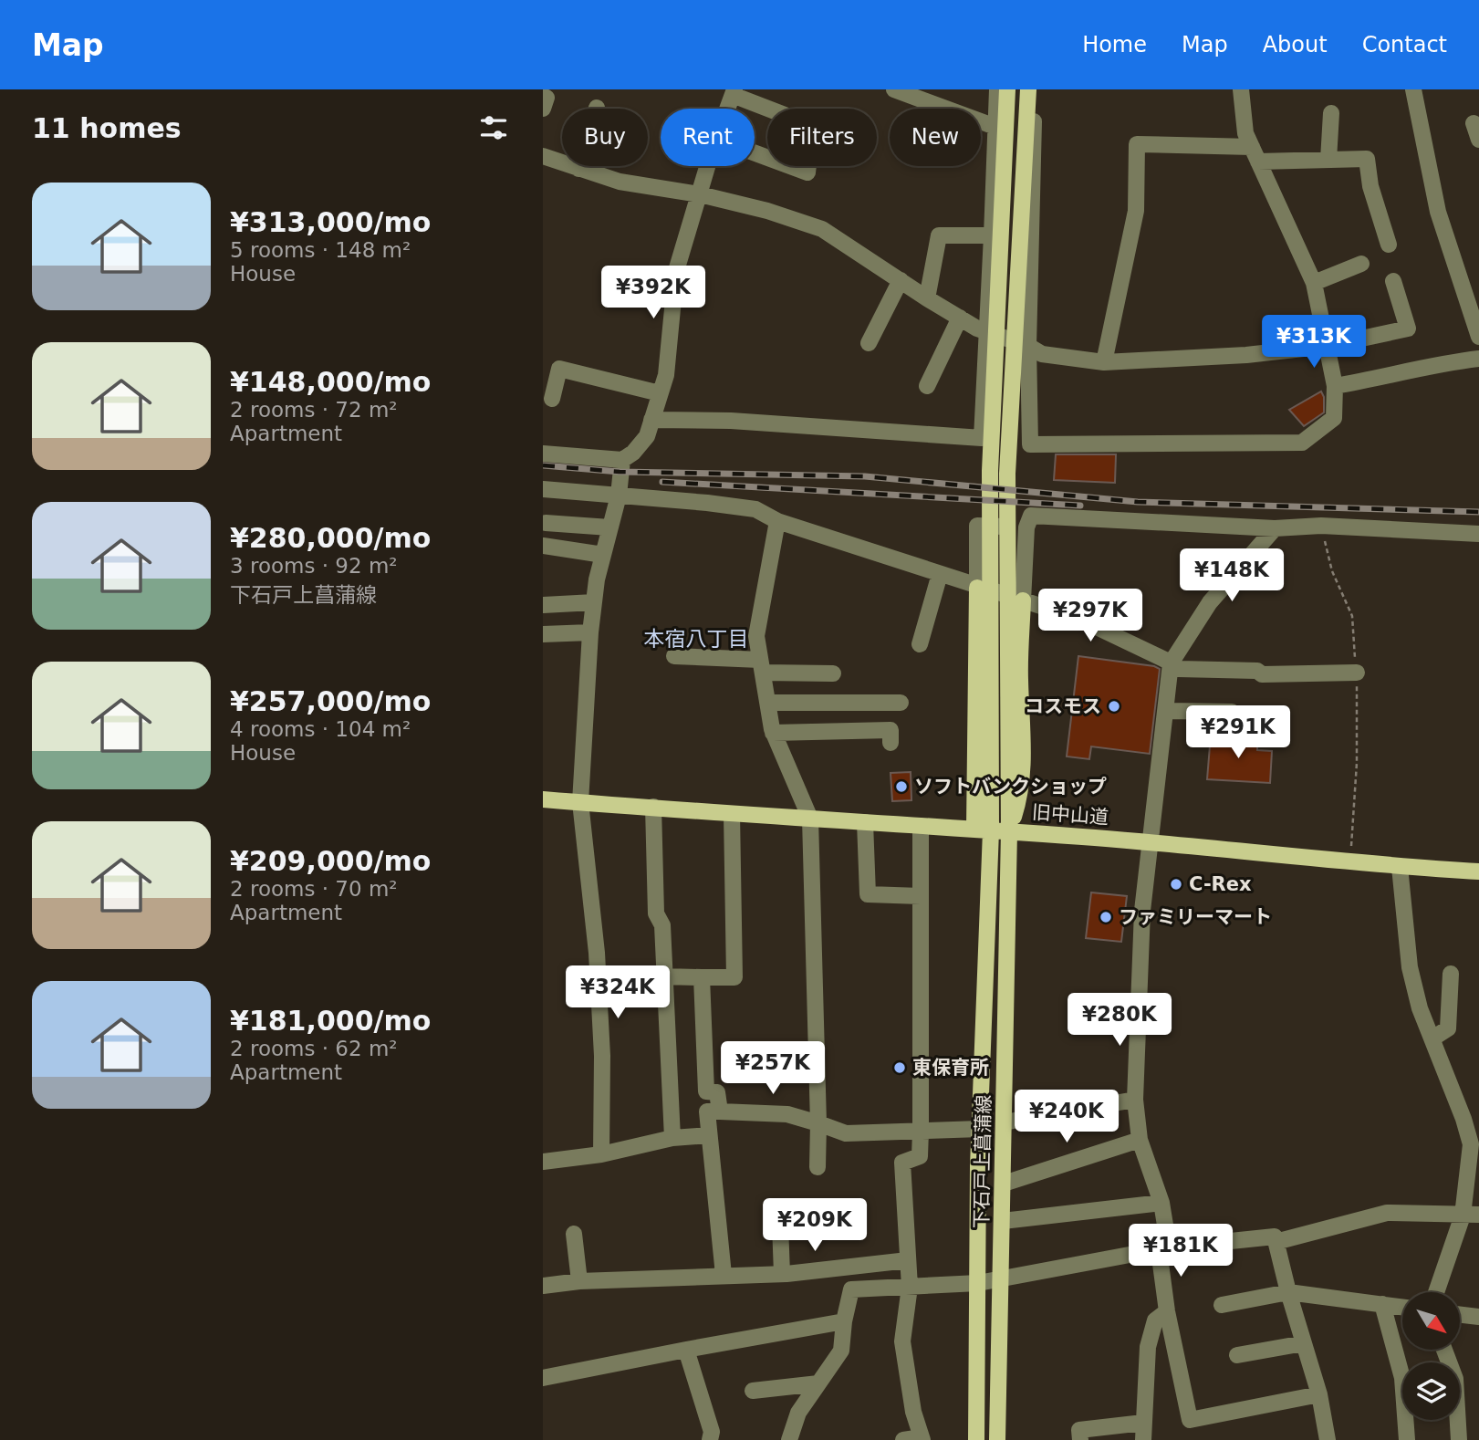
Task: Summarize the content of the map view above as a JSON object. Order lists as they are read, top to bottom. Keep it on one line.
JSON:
{"streets":{"main road":["旧中山道","下石戸上菖蒲線"]},"crossings":[["旧中山道","下石戸上菖蒲線"]],"districts":["本宿八丁目"],"places":["コスモス","ソフトバンクショップ","C-Rex","ファミリーマート","東保育所"],"north":"bottom right","page":{"header":"Map","nav":["Home","Map","About","Contact"],"heading":"11 homes","chip":["Buy","Rent","Filters","New"],"list":[{"name":"¥313,000/mo","note":"5 rooms · 148 m² · House"},{"name":"¥148,000/mo","note":"2 rooms · 72 m² · Apartment"},{"name":"¥280,000/mo","note":"3 rooms · 92 m² · 下石戸上菖蒲線"},{"name":"¥257,000/mo","note":"4 rooms · 104 m² · House"},{"name":"¥209,000/mo","note":"2 rooms · 70 m² · Apartment"},{"name":"¥181,000/mo","note":"2 rooms · 62 m² · Apartment"}],"price":["¥392K","¥313K","¥148K","¥297K","¥291K","¥324K","¥280K","¥257K","¥240K","¥209K","¥181K"]}}
